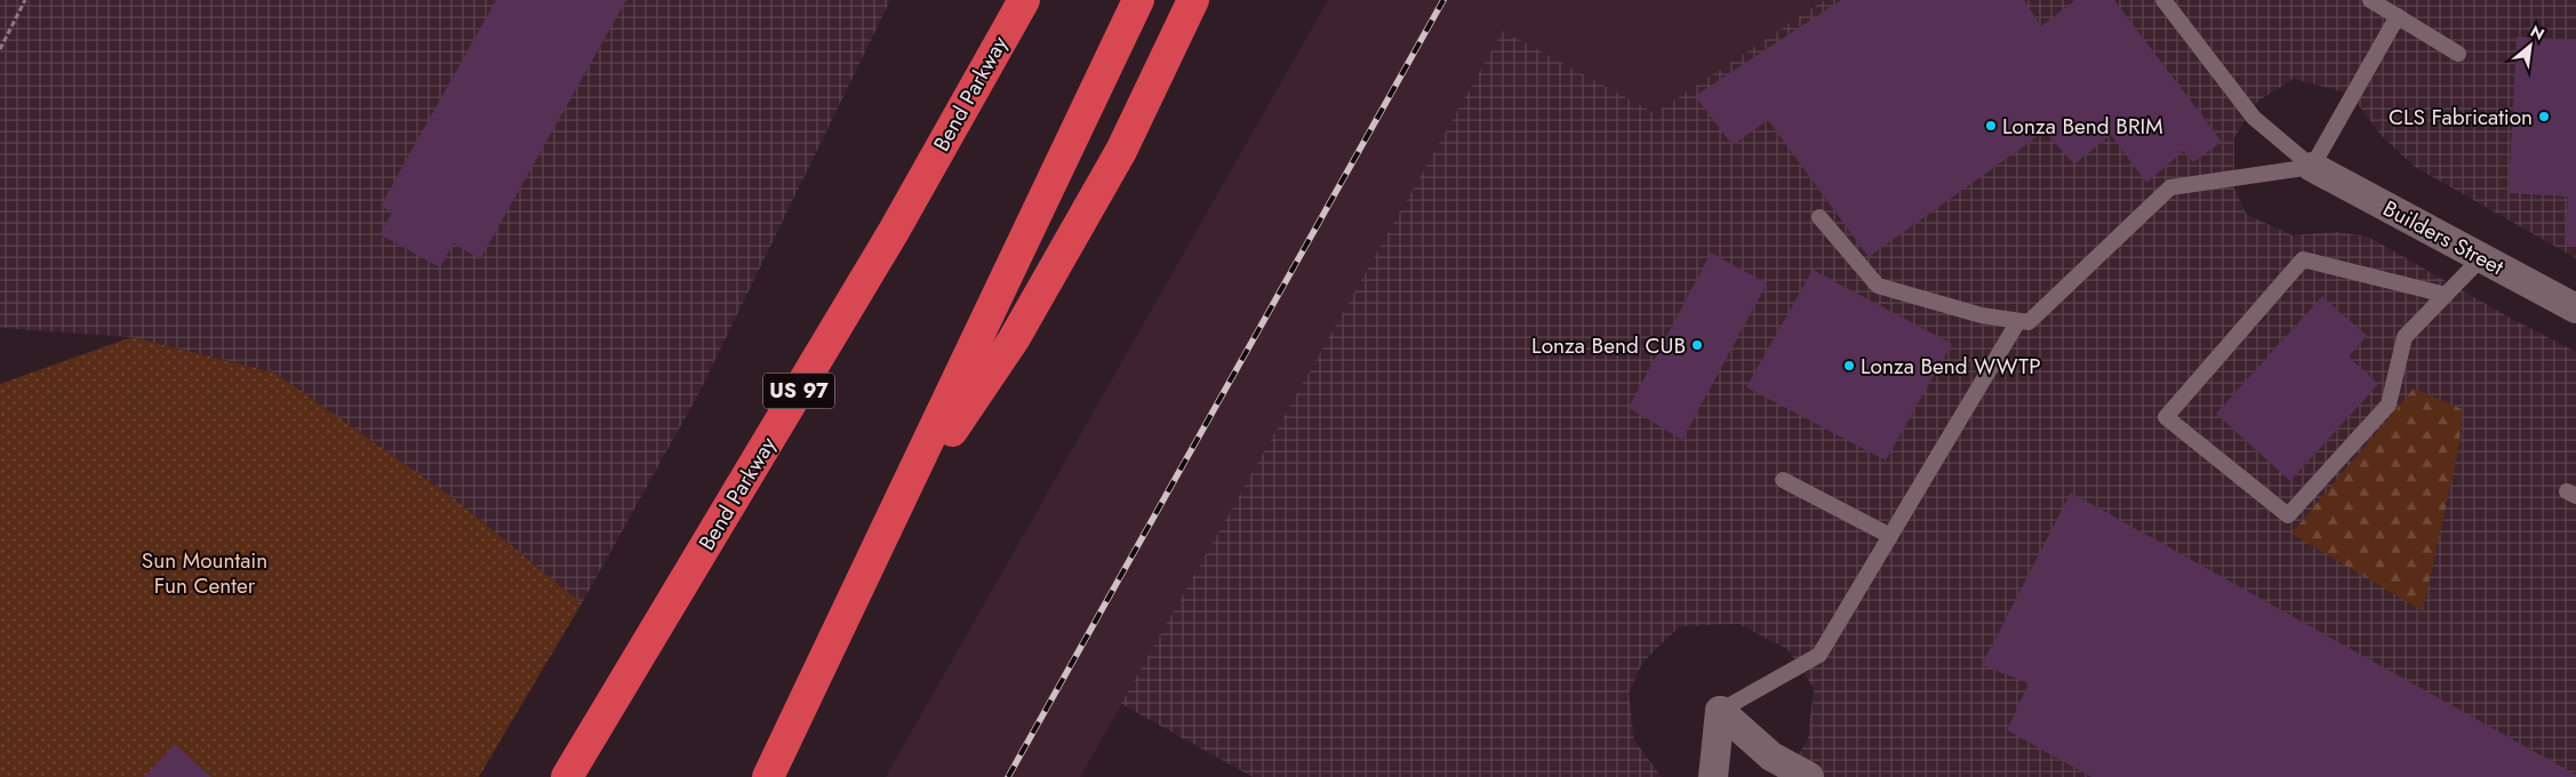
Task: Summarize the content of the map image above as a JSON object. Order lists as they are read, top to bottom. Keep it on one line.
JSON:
{"streets":{"highway":["Bend Parkway","US 97"],"street":["Builders Street"]},"parks":["Sun Mountain Fun Center"],"places":["CLS Fabrication","Lonza Bend BRIM","Lonza Bend CUB","Lonza Bend WWTP"],"north":"top right"}
